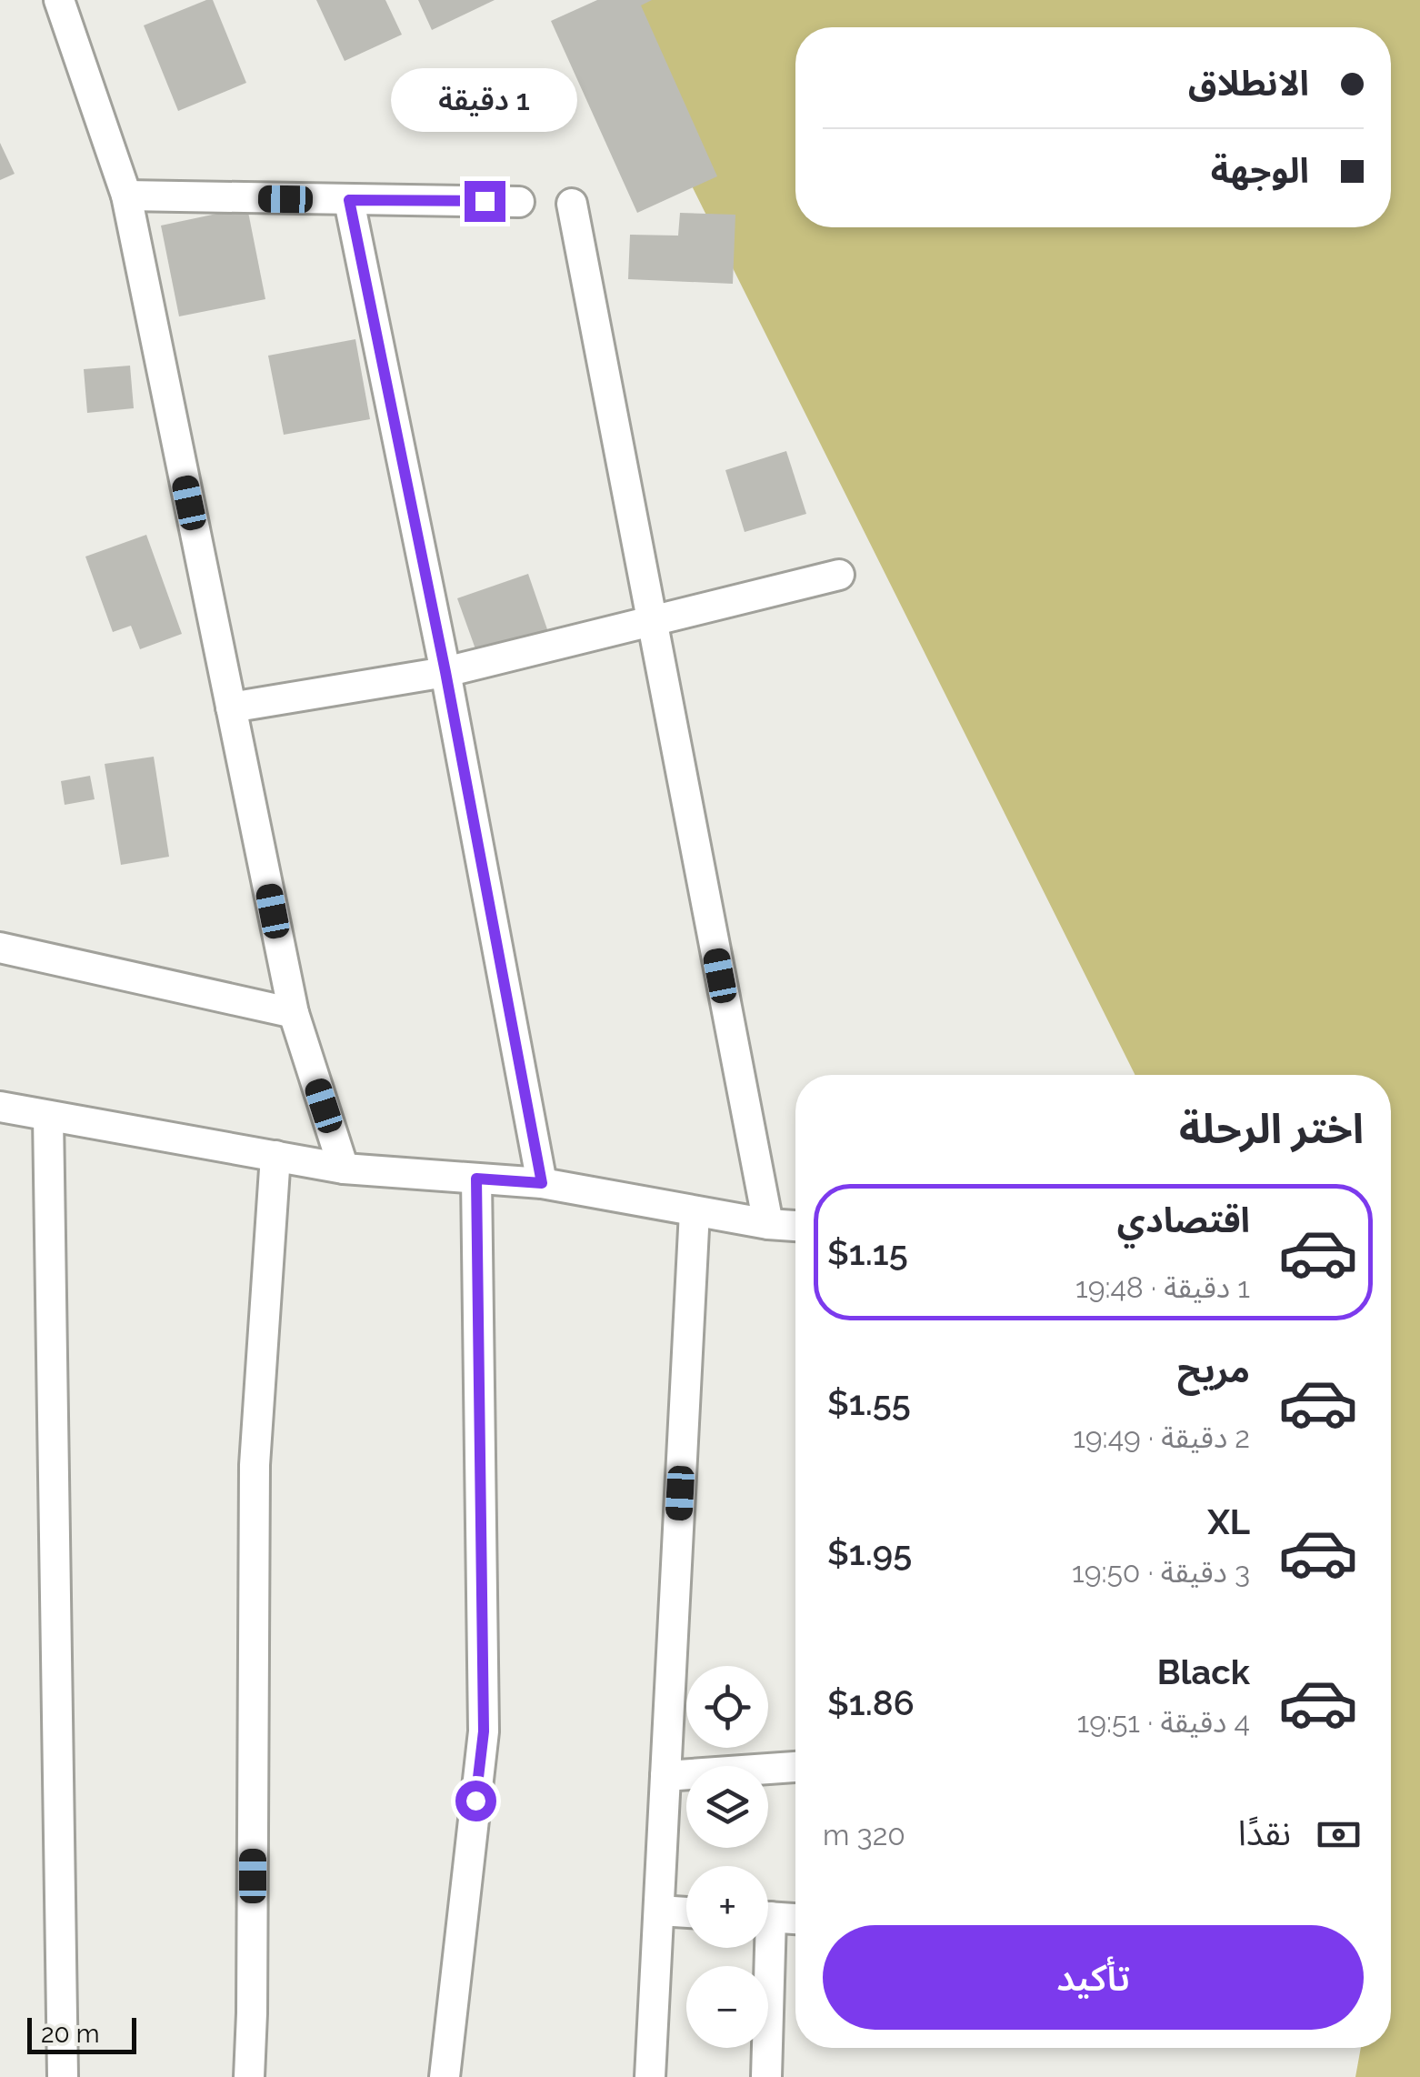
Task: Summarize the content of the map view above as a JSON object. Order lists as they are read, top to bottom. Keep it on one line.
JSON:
{"scale_bar":"20 m","page":{"banner":["الانطلاق","الوجهة"],"bubble":"1 دقيقة","heading":"اختر الرحلة","list":[{"name":"اقتصادي","note":"1 دقيقة · 19:48","value":"$1.15"},{"name":"مريح","note":"2 دقيقة · 19:49","value":"$1.55"},{"name":"XL","note":"3 دقيقة · 19:50","value":"$1.95"},{"name":"Black","note":"4 دقيقة · 19:51","value":"$1.86"}],"map_buttons":["+","−"],"pay":["نقدًا","320 m"],"buttons":"تأكيد","scale":"20 m"}}
